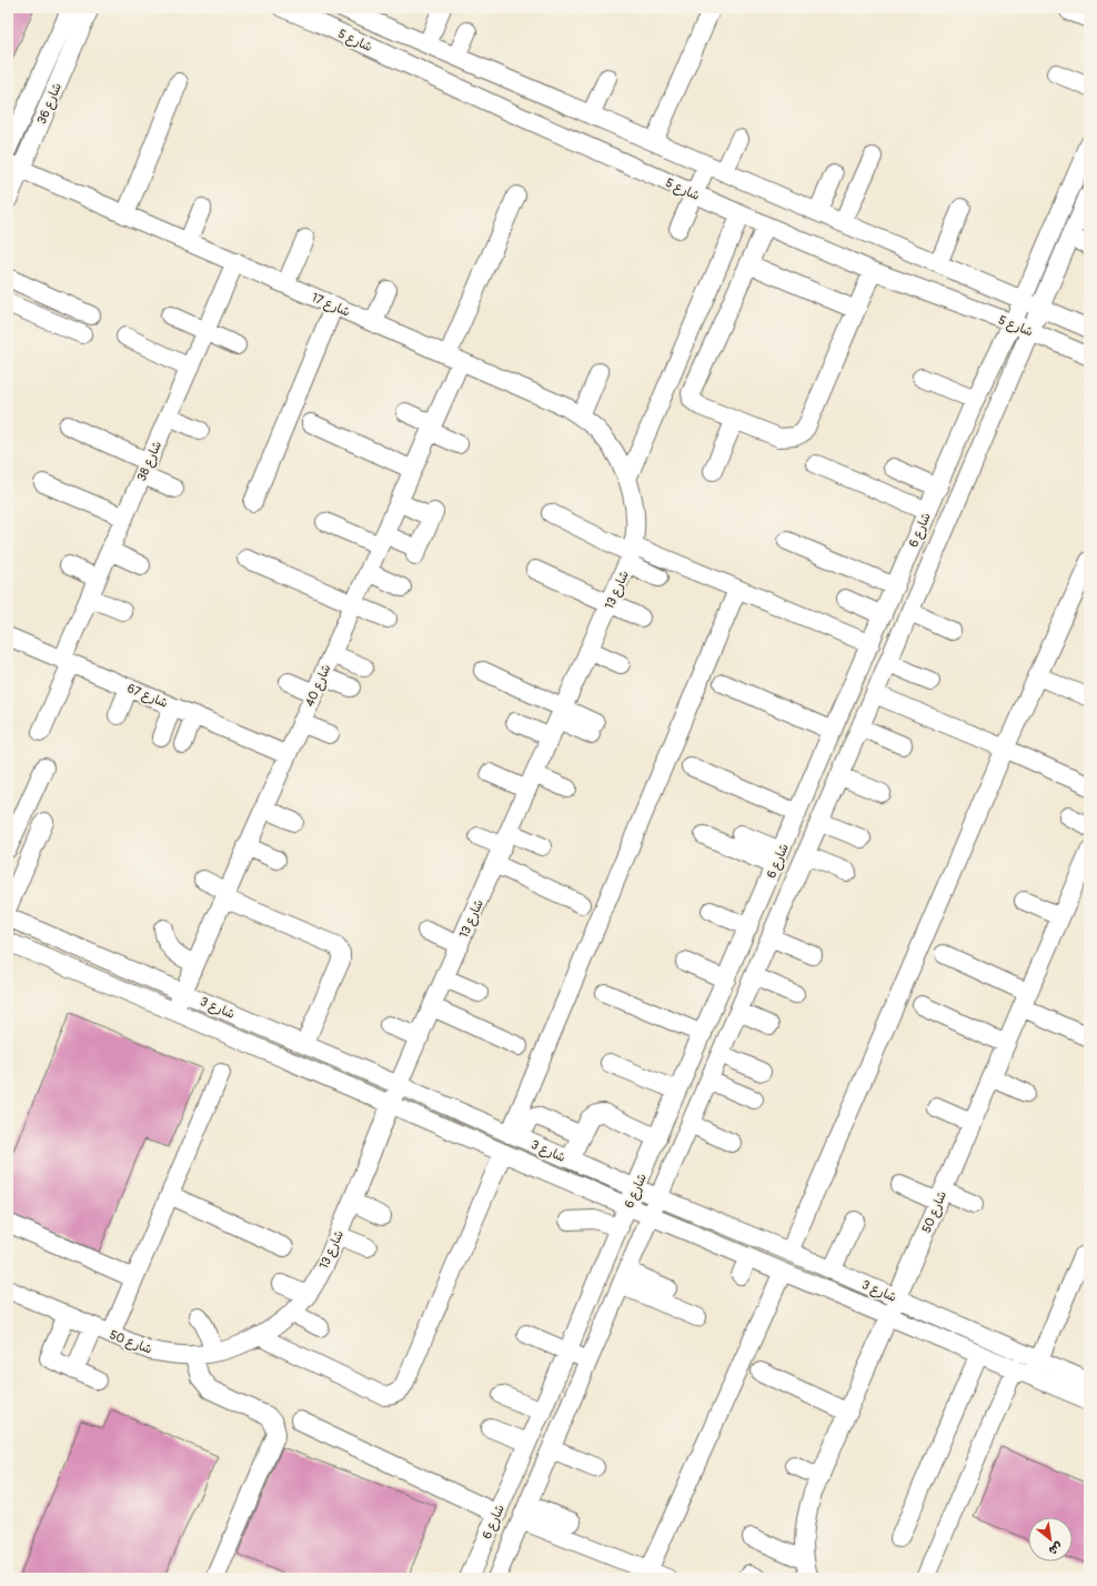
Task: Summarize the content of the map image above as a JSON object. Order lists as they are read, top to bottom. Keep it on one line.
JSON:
{"streets":{"street":["شارع 5","شارع 36","شارع 17","شارع 38","شارع 6","شارع 13","شارع 40","شارع 67","شارع 3","شارع 50"]},"crossings":[["شارع 5","شارع 6"],["شارع 36","شارع 17"],["شارع 17","شارع 38"],["شارع 17","شارع 13"],["شارع 17","شارع 40"],["شارع 38","شارع 67"],["شارع 6","شارع 3"],["شارع 13","شارع 3"],["شارع 13","شارع 50"],["شارع 40","شارع 67"],["شارع 40","شارع 3"],["شارع 3","شارع 50"]],"north":"bottom right"}
